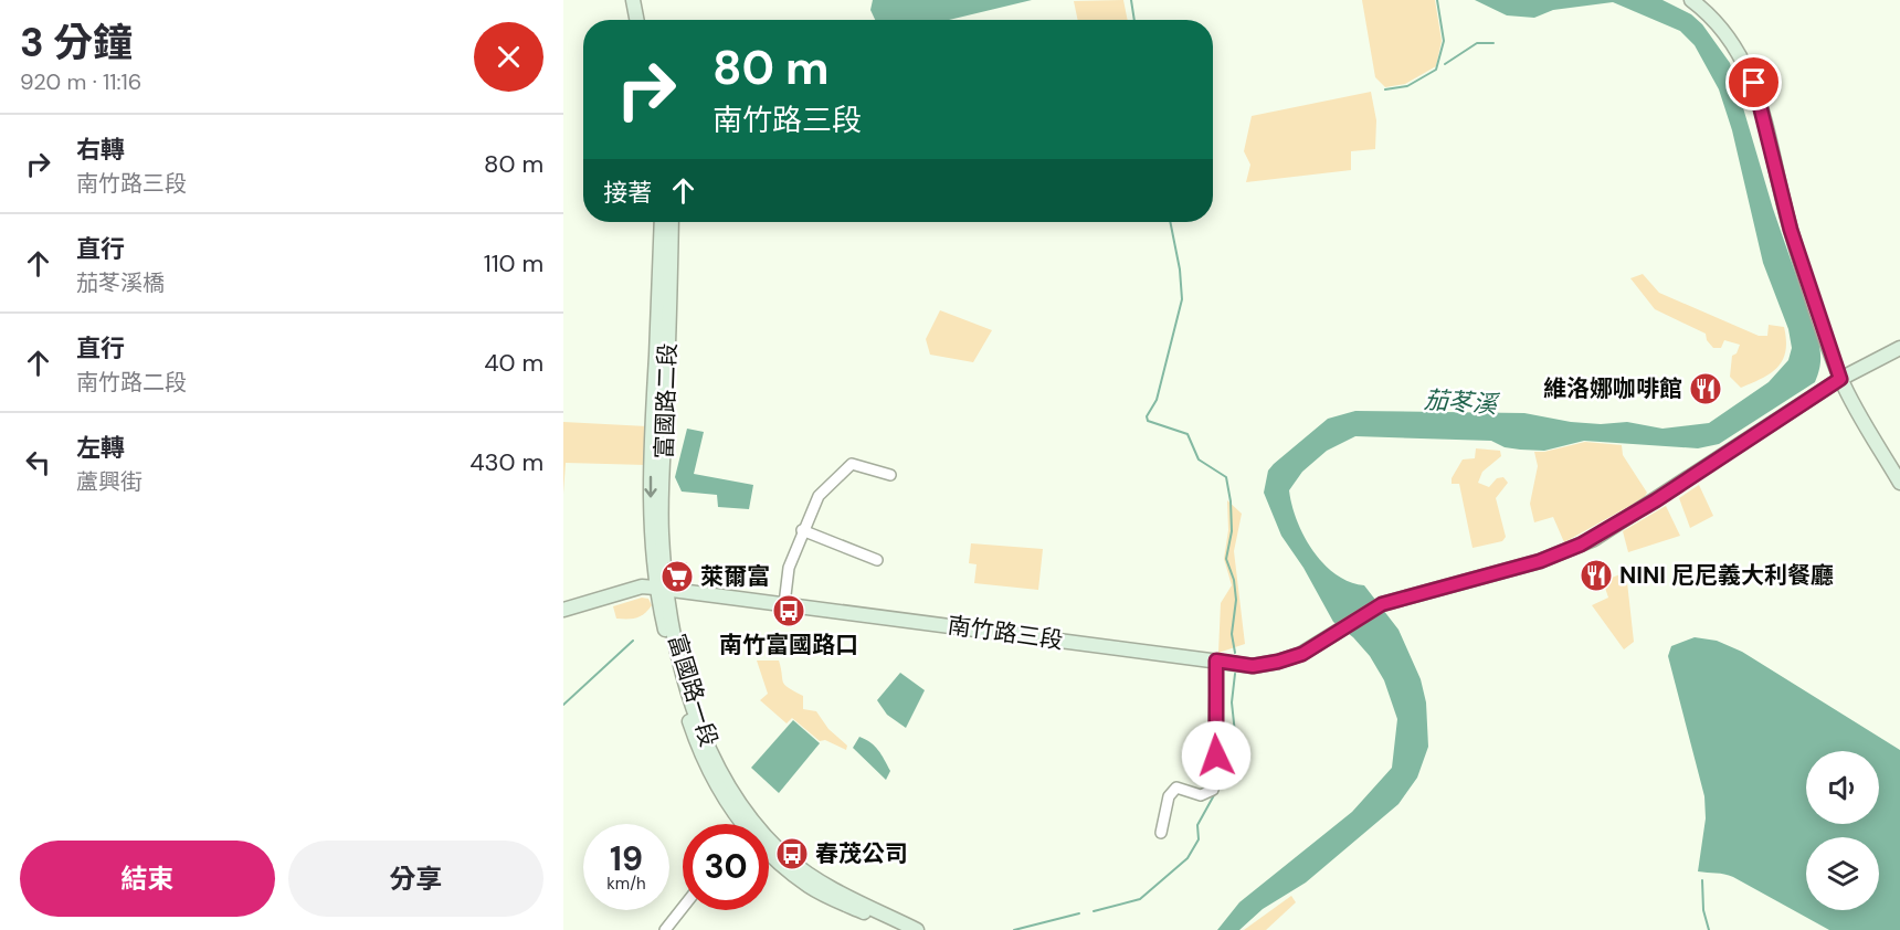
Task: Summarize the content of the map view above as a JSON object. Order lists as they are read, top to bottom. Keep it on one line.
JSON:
{"streets":{"street":["富國路二段","南竹路三段","富國路一段"]},"crossings":[["富國路二段","南竹路三段"],["富國路二段","富國路一段"],["南竹路三段","富國路一段"]],"water":["茄苳溪"],"places":{"restaurant":["維洛娜咖啡館","NINI 尼尼義大利餐廳"],"supermarket":["萊爾富"],"bus stop":["南竹富國路口","春茂公司"]},"page":{"heading":["3 分鐘","920 m · 11:16"],"turn":["80 m","南竹路三段"],"list":[{"name":"右轉","note":"南竹路三段","value":"80 m"},{"name":"直行","note":"茄苳溪橋","value":"110 m"},{"name":"直行","note":"南竹路二段","value":"40 m"},{"name":"左轉","note":"蘆興街","value":"430 m"}],"then":"接著","speed":"19 km/h","limit":"30","buttons":["結束","分享"]}}
